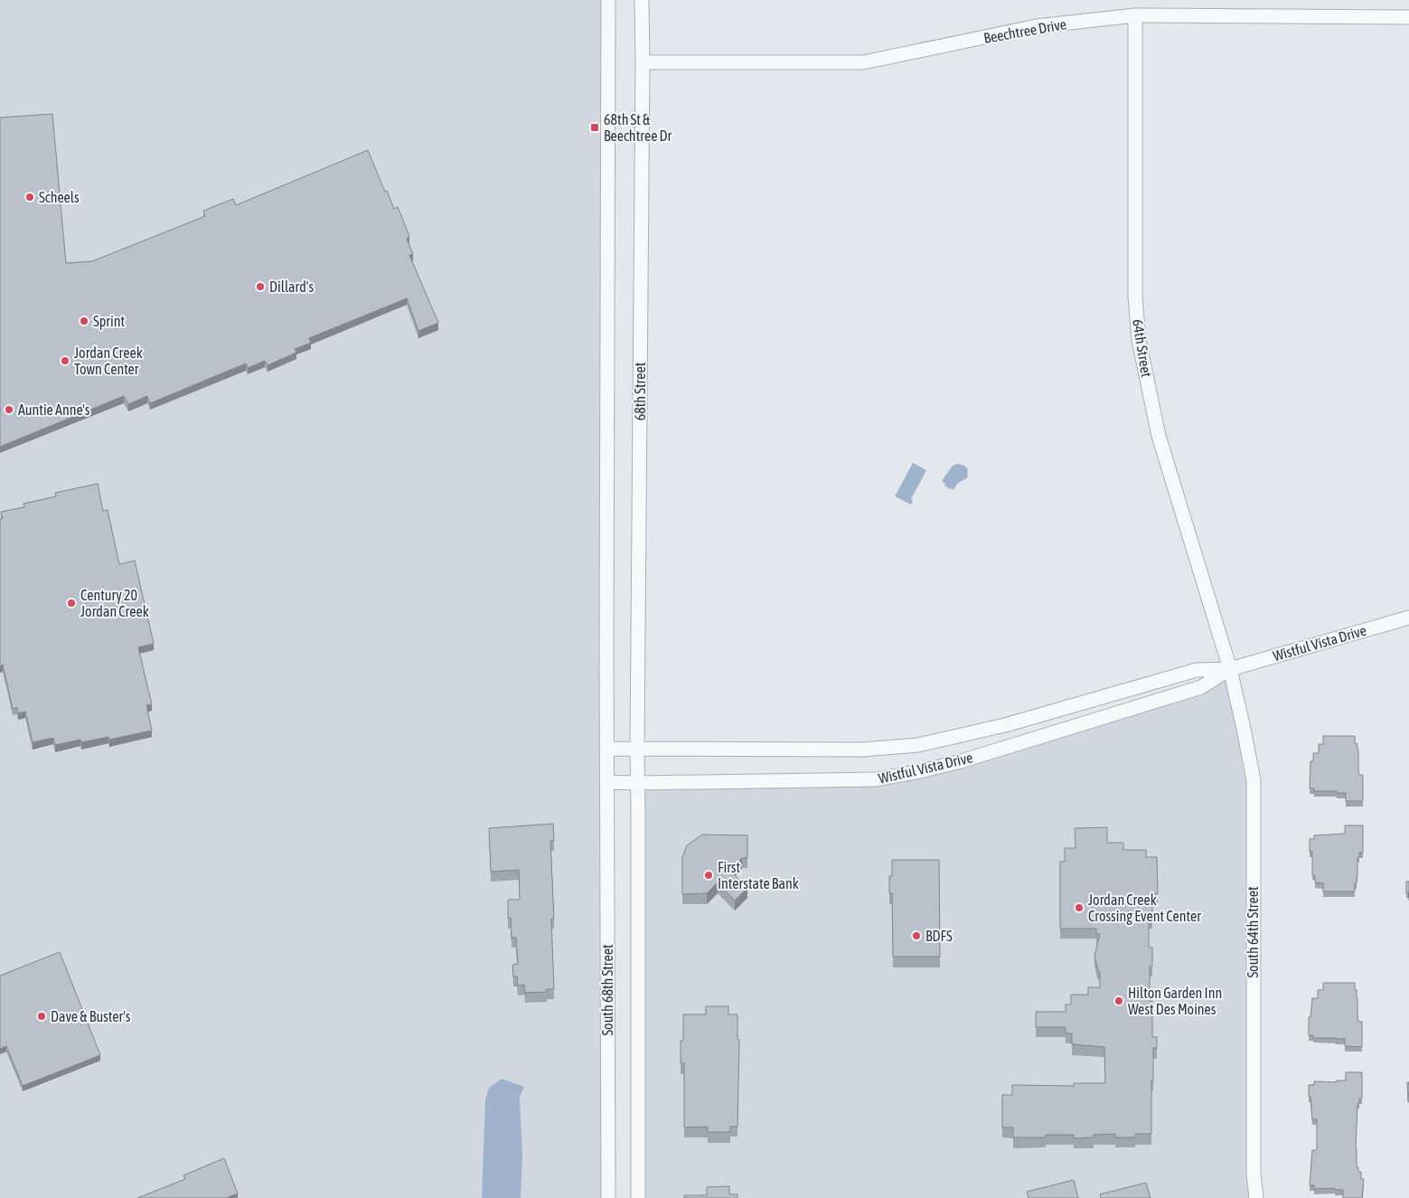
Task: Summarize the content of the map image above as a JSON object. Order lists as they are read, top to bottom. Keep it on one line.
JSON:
{"streets":{"street":["Beechtree Drive","64th Street","68th Street","Wistful Vista Drive","South 64th Street","South 68th Street"]},"crossings":[["Beechtree Drive","64th Street"],["Beechtree Drive","68th Street"],["64th Street","Wistful Vista Drive"],["64th Street","South 64th Street"],["68th Street","Wistful Vista Drive"],["Wistful Vista Drive","South 64th Street"],["Wistful Vista Drive","South 68th Street"]],"places":{"transit":["68th St & Beechtree Dr"],"other":["Scheels","Dillard's","Sprint","Jordan Creek Town Center","Auntie Anne's","Century 20 Jordan Creek","First Interstate Bank","Jordan Creek Crossing Event Center","BDFS","Hilton Garden Inn West Des Moines","Dave & Buster's"]}}
